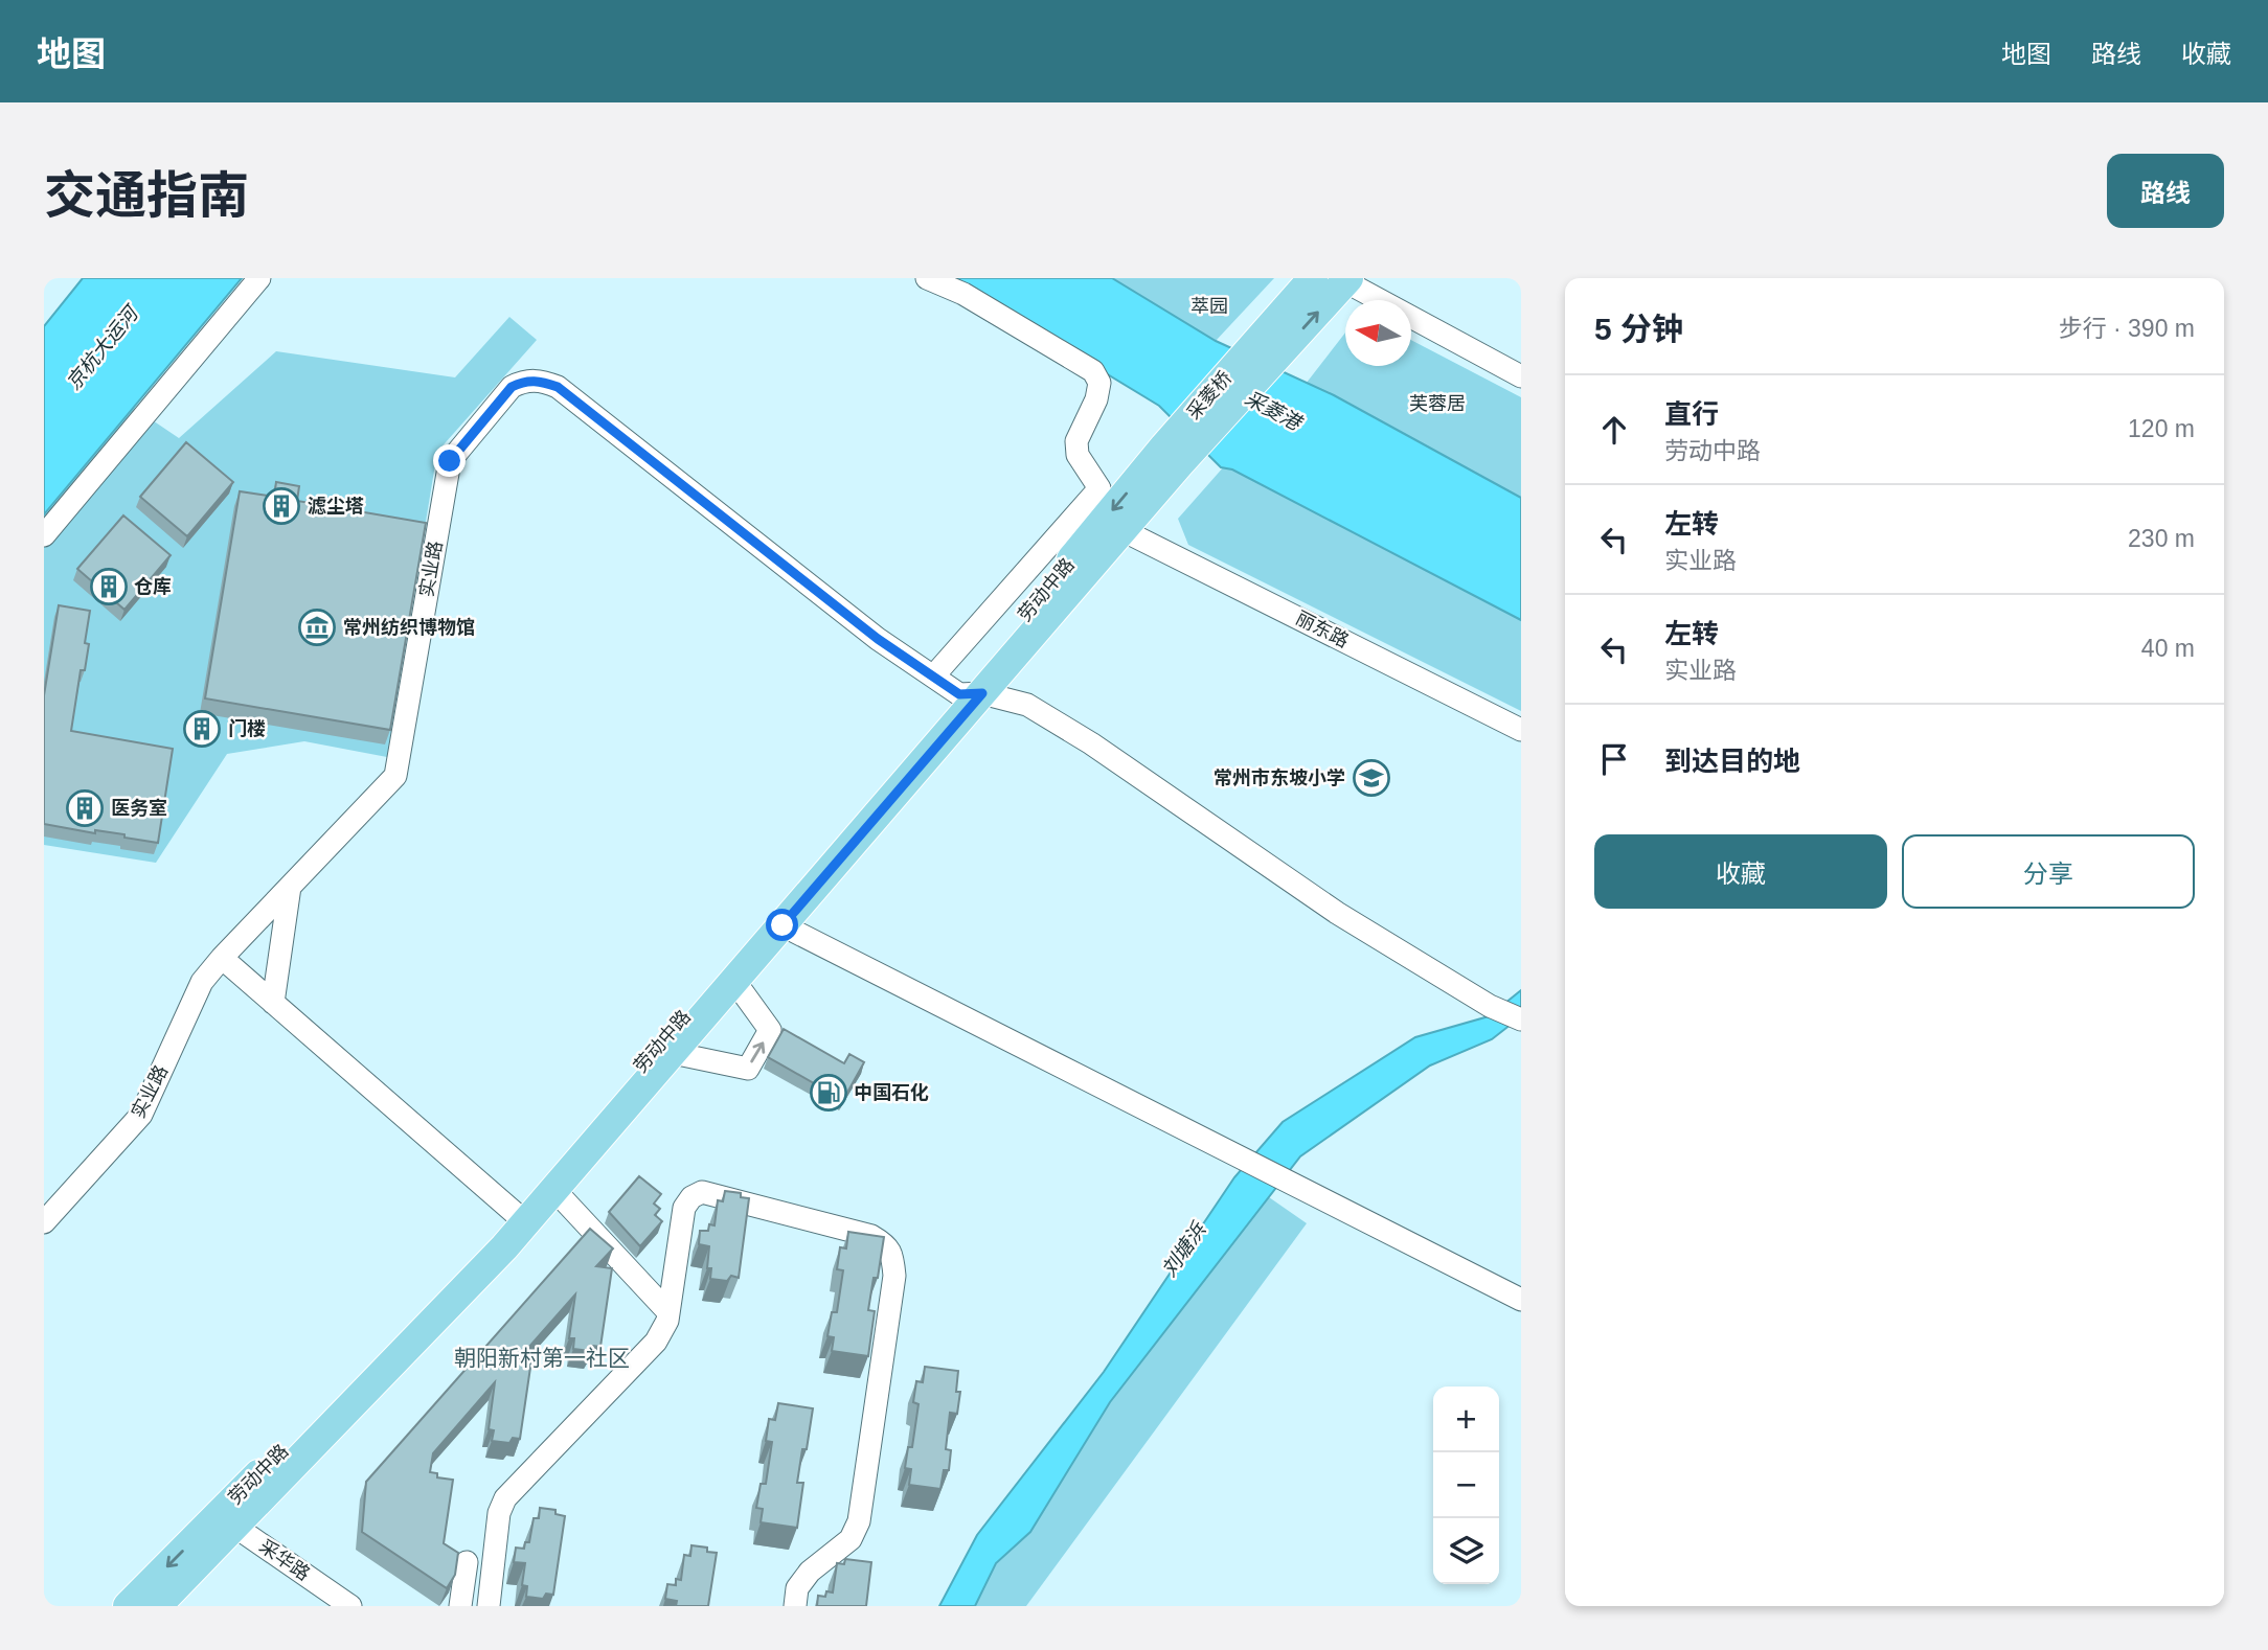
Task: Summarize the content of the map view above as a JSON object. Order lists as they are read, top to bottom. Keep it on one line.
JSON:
{"streets":{"main road":["采菱桥","劳动中路"],"street":["实业路","丽东路","采华路"]},"crossings":[["采菱桥","劳动中路"],["实业路","劳动中路"],["劳动中路","丽东路"],["劳动中路","采华路"]],"districts":["朝阳新村第一社区"],"water":["京杭大运河","采菱港","刘塘浜"],"parks":["萃园","芙蓉居"],"places":{"building":["滤尘塔","仓库","门楼","医务室"],"museum":["常州纺织博物馆"],"school or university":["常州市东坡小学"],"fuel station":["中国石化"]},"north":"left","page":{"header":"地图","nav":["地图","路线","收藏"],"title":"交通指南","buttons":["路线",["收藏","分享"]],"heading":["5 分钟","步行 · 390 m"],"list":[["直行","劳动中路","120 m"],["左转","实业路","230 m"],["左转","实业路","40 m"],"到达目的地"],"map_buttons":["+","−"]}}
